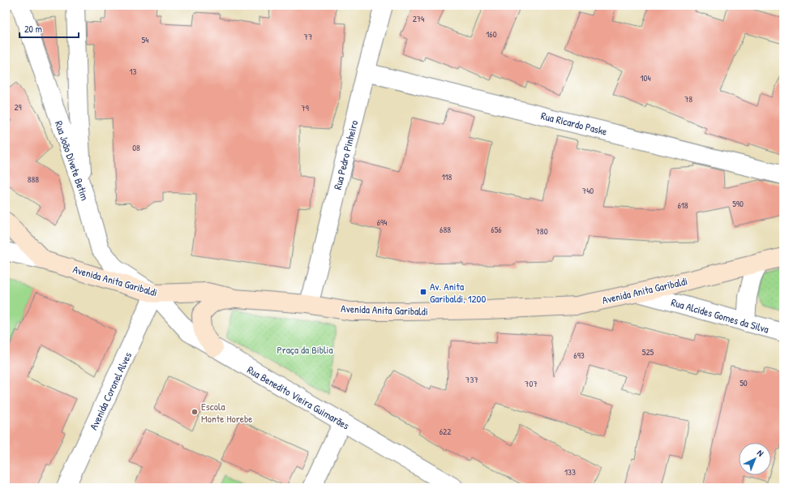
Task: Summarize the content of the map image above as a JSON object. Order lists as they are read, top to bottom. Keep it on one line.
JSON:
{"streets":{"main road":["Avenida Anita Garibaldi"],"street":["Rua Ricardo Paske","Rua Pedro Pinheiro","Rua João Divete Betim","Rua Alcides Gomes da Silva","Avenida Coronel Alves","Rua Benedito Vieira Guimarães"]},"crossings":[["Rua Ricardo Paske","Rua Pedro Pinheiro"],["Rua Pedro Pinheiro","Avenida Anita Garibaldi"],["Rua João Divete Betim","Avenida Anita Garibaldi"],["Rua João Divete Betim","Avenida Coronel Alves"],["Rua João Divete Betim","Rua Benedito Vieira Guimarães"],["Avenida Anita Garibaldi","Rua Alcides Gomes da Silva"],["Avenida Anita Garibaldi","Avenida Coronel Alves"],["Avenida Anita Garibaldi","Rua Benedito Vieira Guimarães"],["Avenida Coronel Alves","Rua Benedito Vieira Guimarães"]],"parks":["Praça da Bíblia"],"places":{"transit":["Av. Anita Garibaldi, 1200"],"other":["Escola Monte Horebe"]},"house_numbers":["274","160","77","54","13","104","78","29","79","08","118","888","740","590","618","694","688","656","780","525","693","737","50","707","622","133"],"scale_bar":"20 m","north":"top right"}
